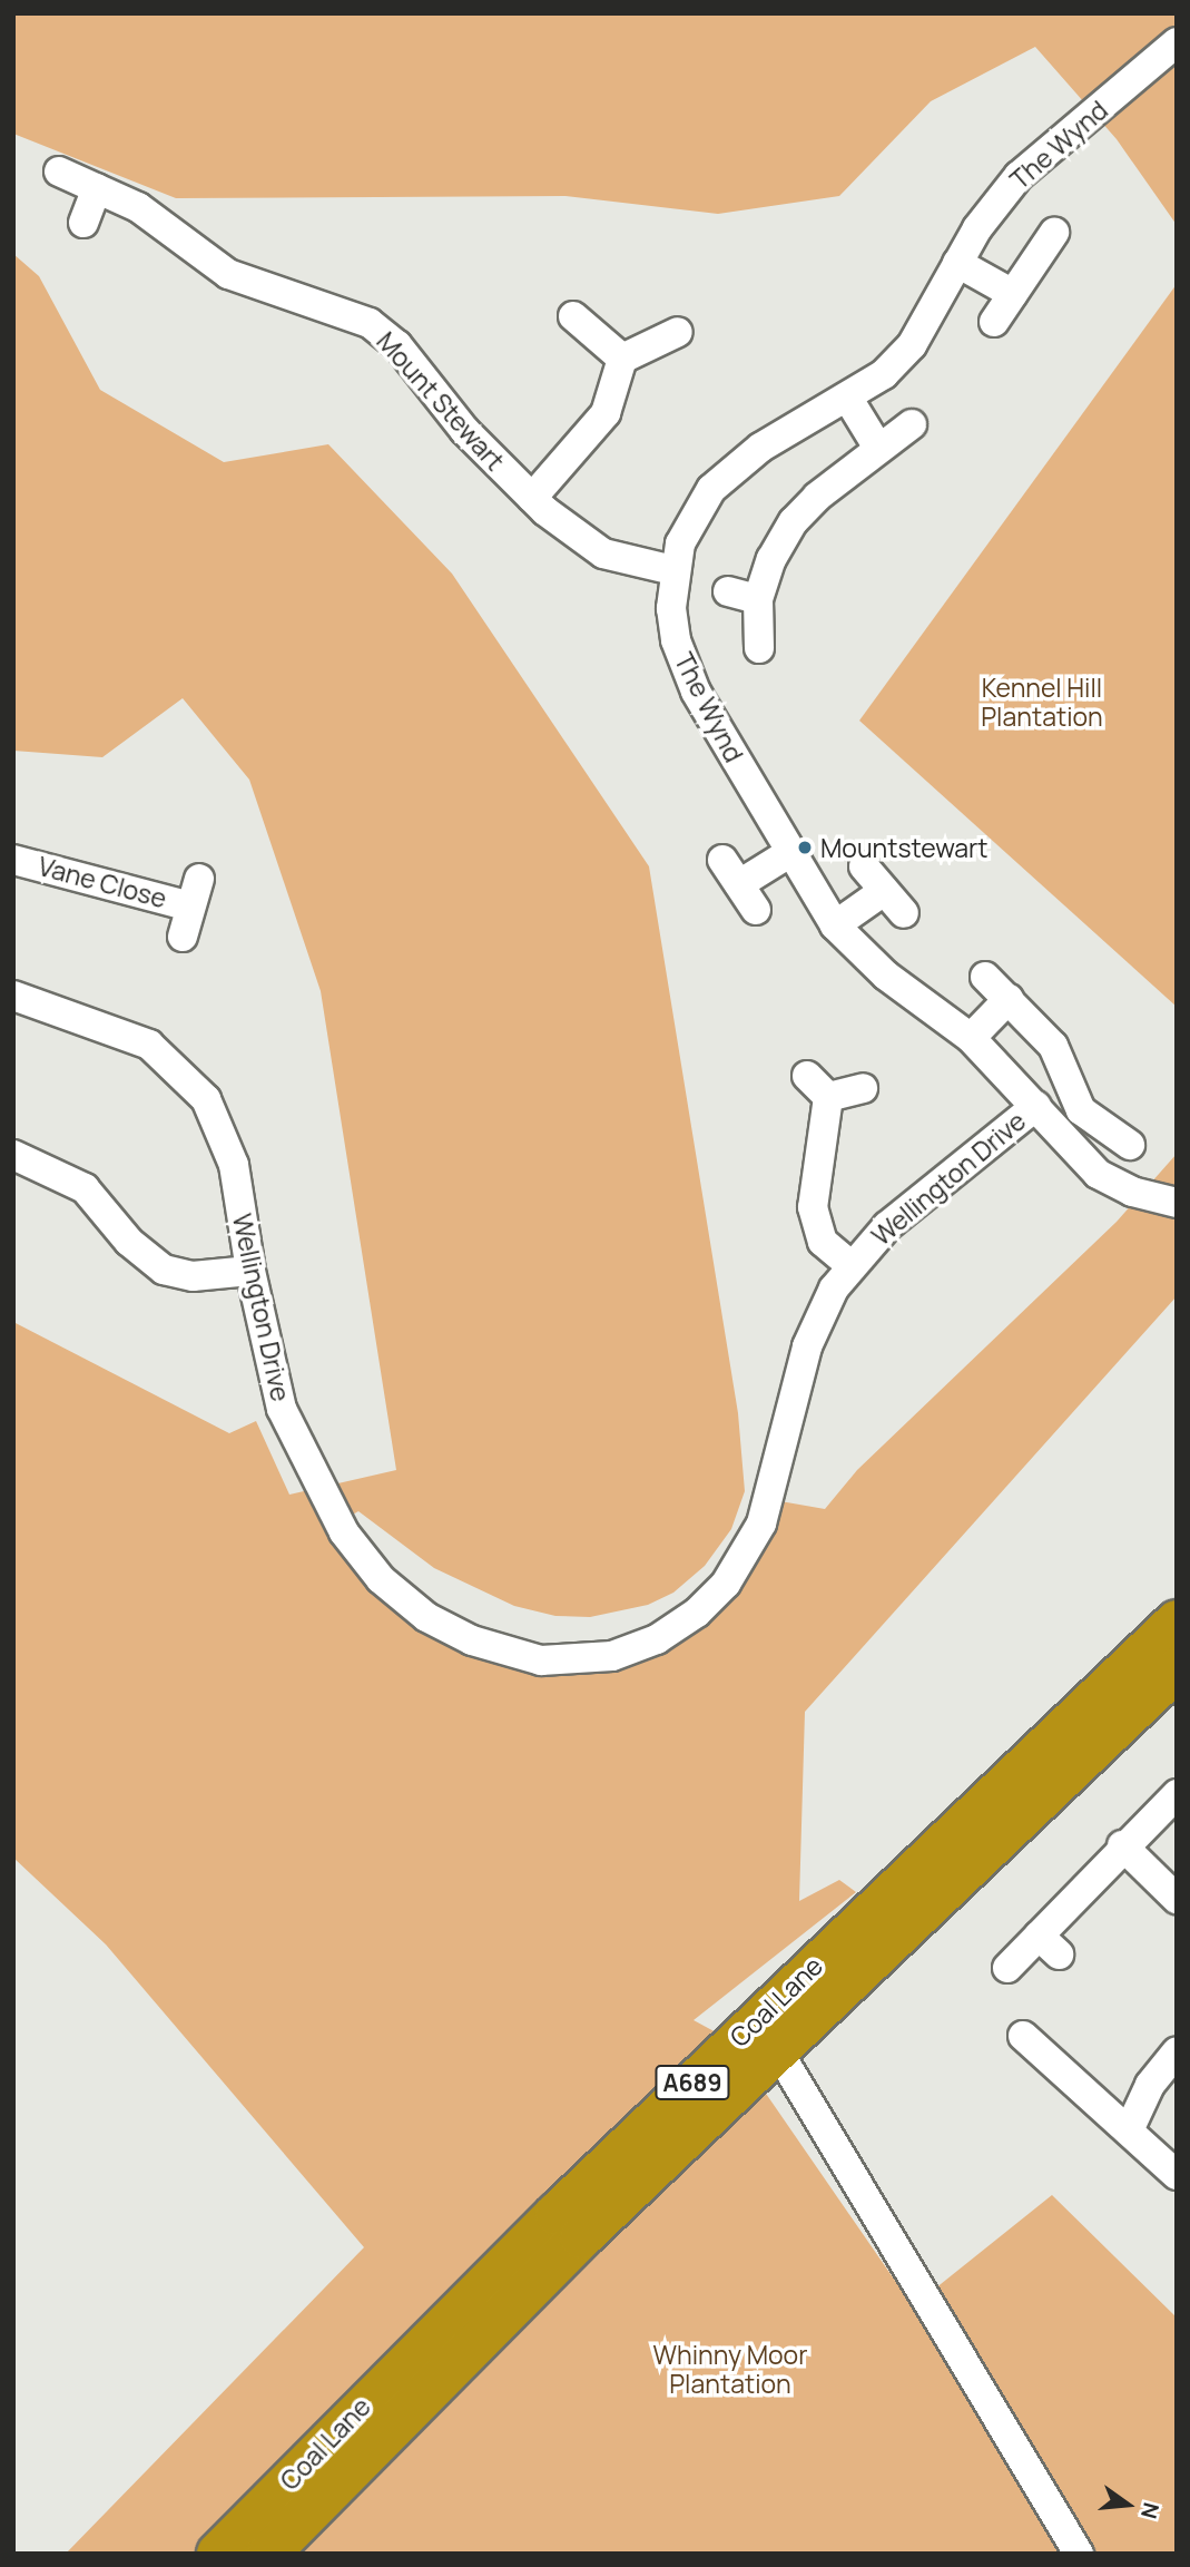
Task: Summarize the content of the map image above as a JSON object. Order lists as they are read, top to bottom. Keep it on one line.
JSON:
{"streets":{"highway":["Coal Lane","A689"],"street":["The Wynd","Mount Stewart","Vane Close","Wellington Drive"]},"crossings":[["The Wynd","Mount Stewart"],["The Wynd","Wellington Drive"]],"parks":["Kennel Hill Plantation","Whinny Moor Plantation"],"places":["Mountstewart"],"north":"right"}
